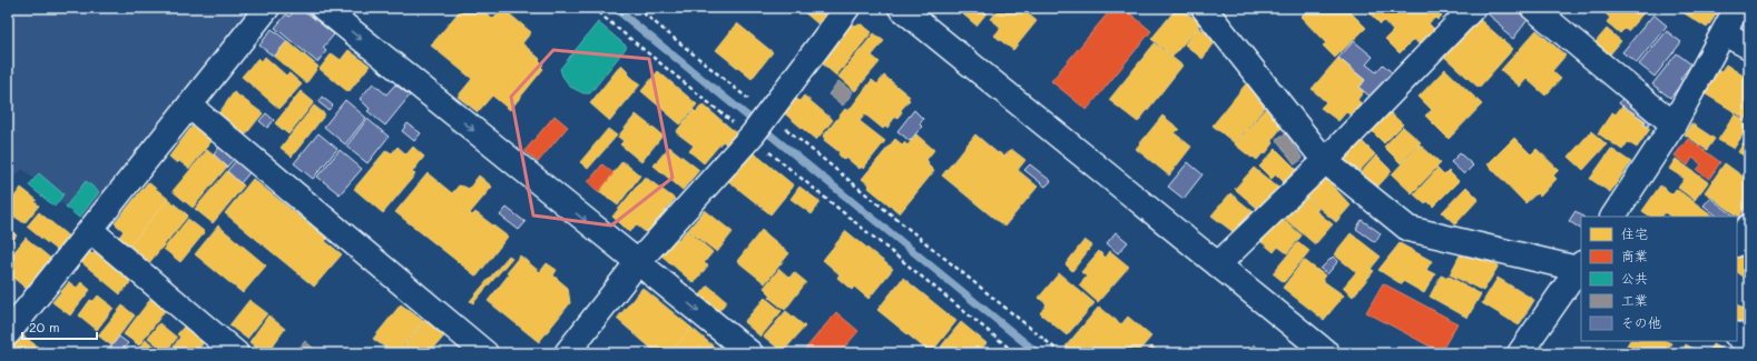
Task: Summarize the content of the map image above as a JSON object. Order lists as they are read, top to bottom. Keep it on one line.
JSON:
{"legend":["住宅","商業","公共","工業","その他"],"scale_bar":"20 m"}
